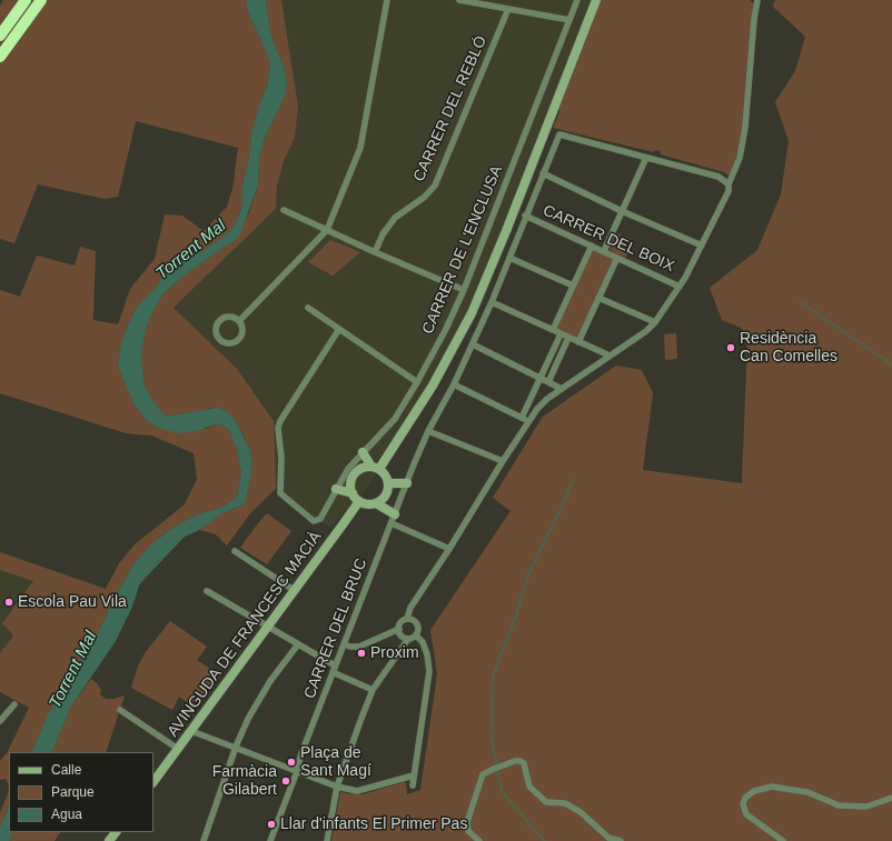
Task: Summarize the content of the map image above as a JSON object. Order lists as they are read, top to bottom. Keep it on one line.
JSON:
{"streets":{"street":["CARRER DEL REBLÓ","CARRER DEL BOIX","CARRER DE L'ENCLUSA","CARRER DEL BRUC","AVINGUDA DE FRANCESC MACIÀ"]},"crossings":[["CARRER DEL BOIX","CARRER DEL BRUC"]],"water":["Torrent Mal"],"places":["Residència Can Comelles","Escola Pau Vila","Proxim","Plaça de Sant Magí","Farmàcia Gilabert","Llar d'infants El Primer Pas"],"legend":["Calle","Parque","Agua"]}
